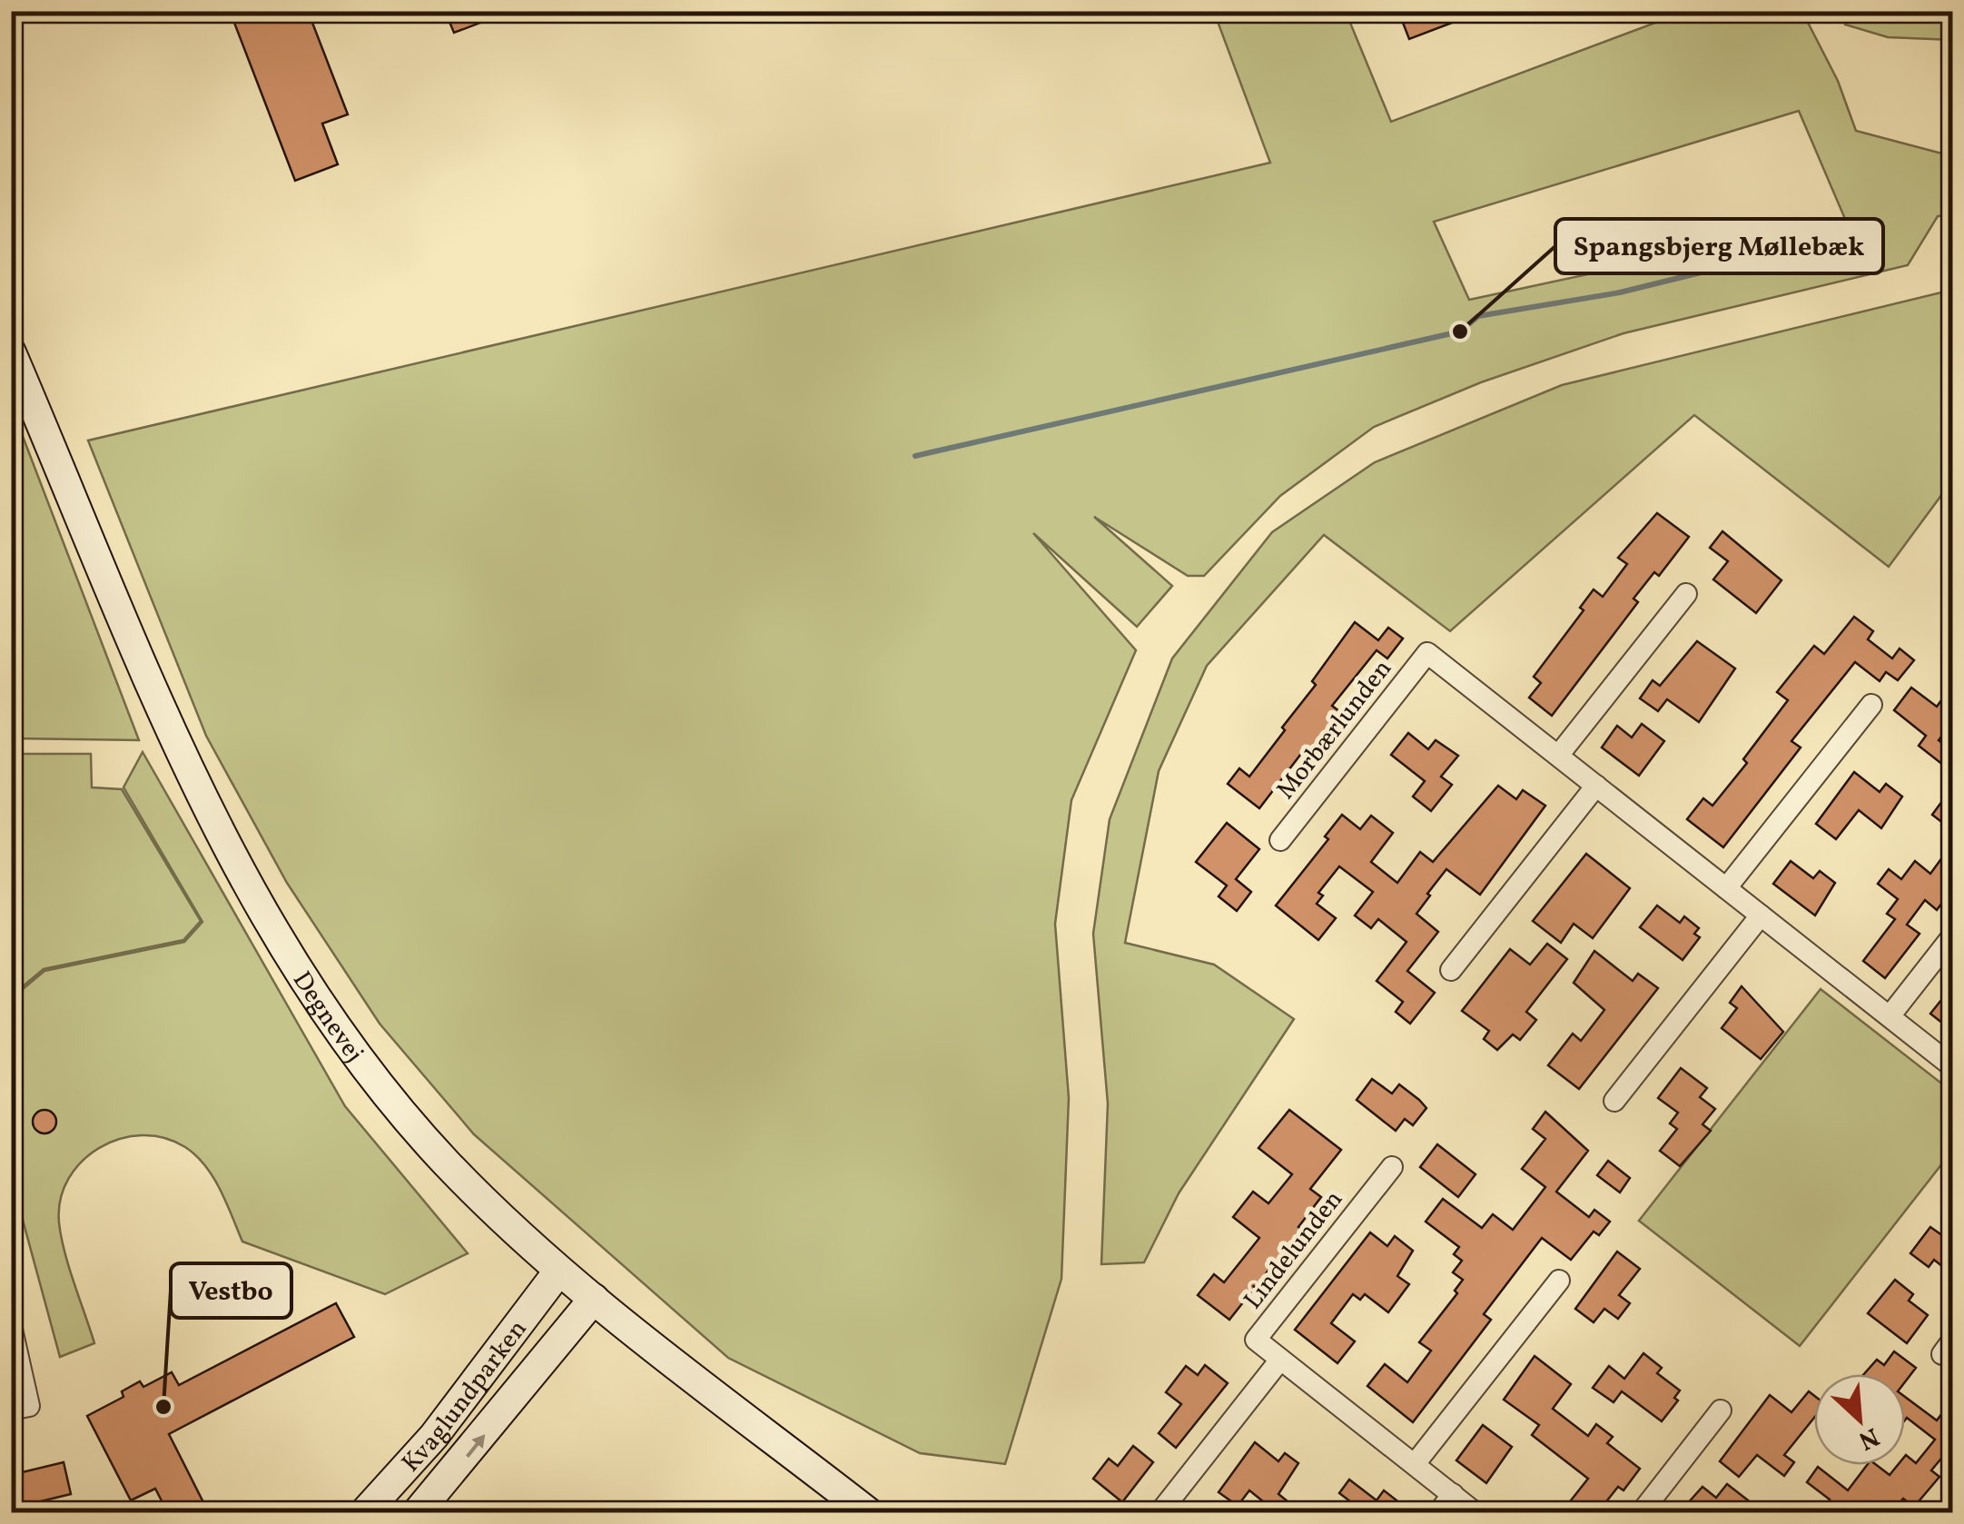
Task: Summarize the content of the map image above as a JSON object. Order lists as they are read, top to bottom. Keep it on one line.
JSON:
{"streets":{"street":["Morbærlunden","Degnevej","Lindelunden","Kvaglundparken"]},"crossings":[["Degnevej","Kvaglundparken"]],"places":["Spangsbjerg Møllebæk","Vestbo"],"north":"bottom right"}
